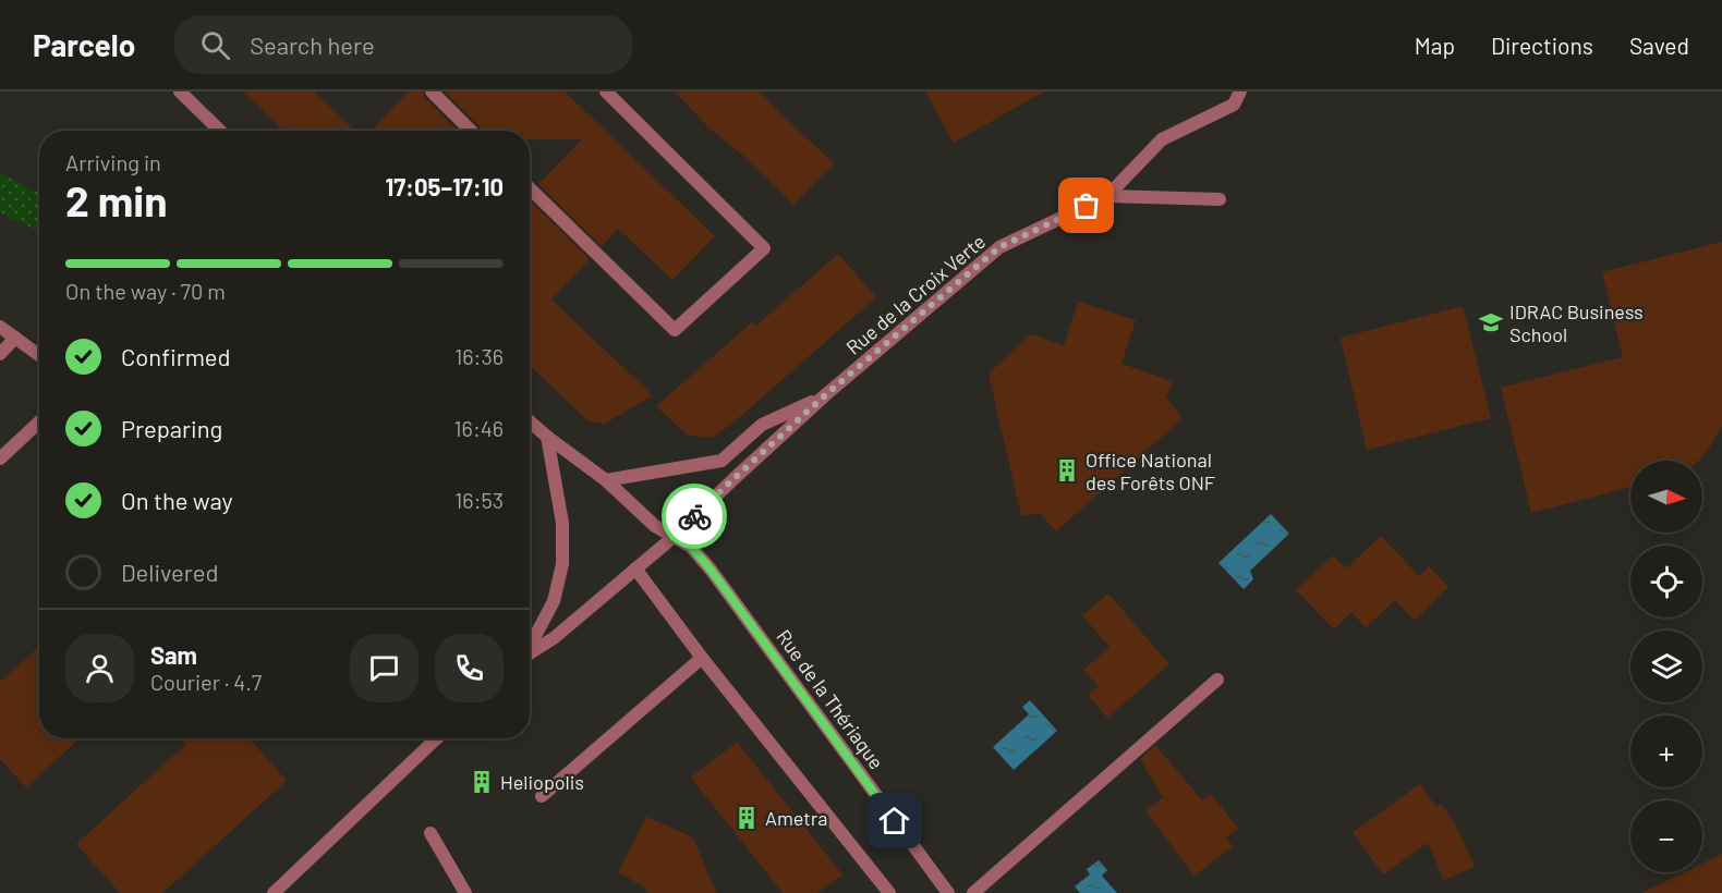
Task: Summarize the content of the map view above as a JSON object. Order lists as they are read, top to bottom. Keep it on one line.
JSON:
{"streets":{"street":["Rue de la Croix Verte","Rue de la Thériaque"]},"crossings":[["Rue de la Croix Verte","Rue de la Thériaque"]],"places":{"school or university":["IDRAC Business School"],"building":["Office National des Forêts ONF","Heliopolis","Ametra"]},"north":"right","page":{"header":"Parcelo","search":"Search here","nav":["Map","Directions","Saved"],"heading":["2 min","Arriving in","17:05–17:10"],"panel":["Sam","Courier · 4.7"],"bar":"On the way · 70 m","list":[["Confirmed","16:36"],["Preparing","16:46"],["On the way","16:53"],"Delivered"],"map_buttons":["+","−"]}}
